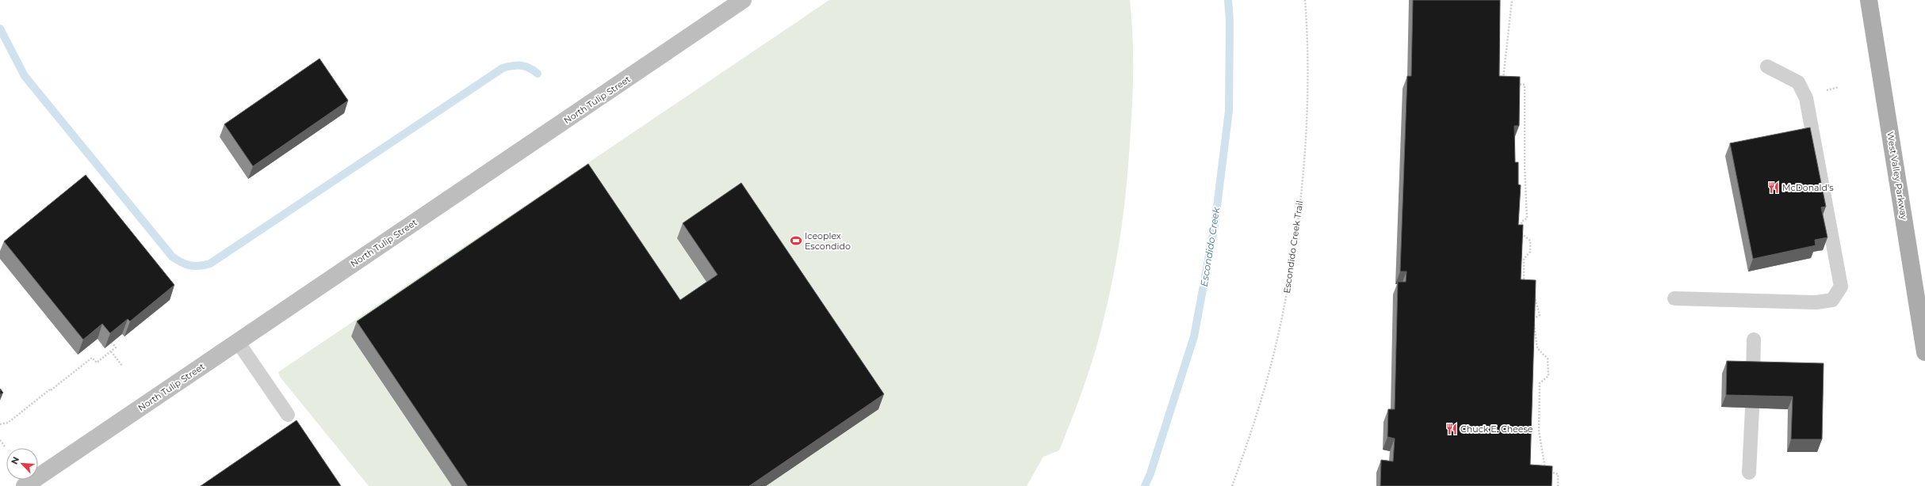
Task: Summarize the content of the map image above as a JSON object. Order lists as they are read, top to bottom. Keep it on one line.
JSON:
{"streets":{"main road":["West Valley Parkway"],"street":["North Tulip Street"],"path":["Escondido Creek Trail"]},"water":["Escondido Creek"],"places":{"restaurant":["McDonald's","Chuck E. Cheese"],"sports":["Iceoplex Escondido"]},"north":"top left"}
